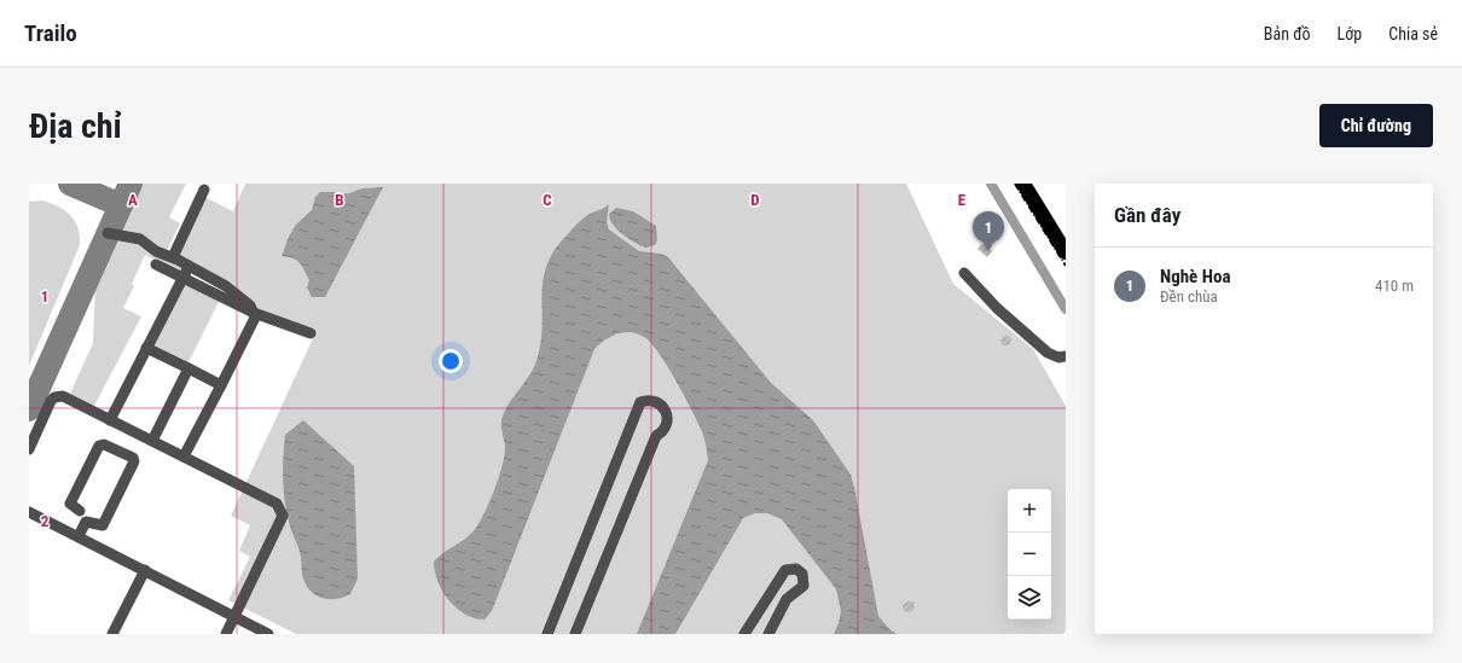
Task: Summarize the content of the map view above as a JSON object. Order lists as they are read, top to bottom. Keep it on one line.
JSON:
{"page":{"header":"Trailo","nav":["Bản đồ","Lớp","Chia sẻ"],"buttons":"Chỉ đường","title":"Địa chỉ","heading":"Gần đây","pins":"1","list":[{"mark":"1","name":"Nghè Hoa","note":"Đền chùa","value":"410 m"}],"map_buttons":["+","−"]},"grid":{"columns":["A","B","C","D","E"],"rows":["1","2"]}}
